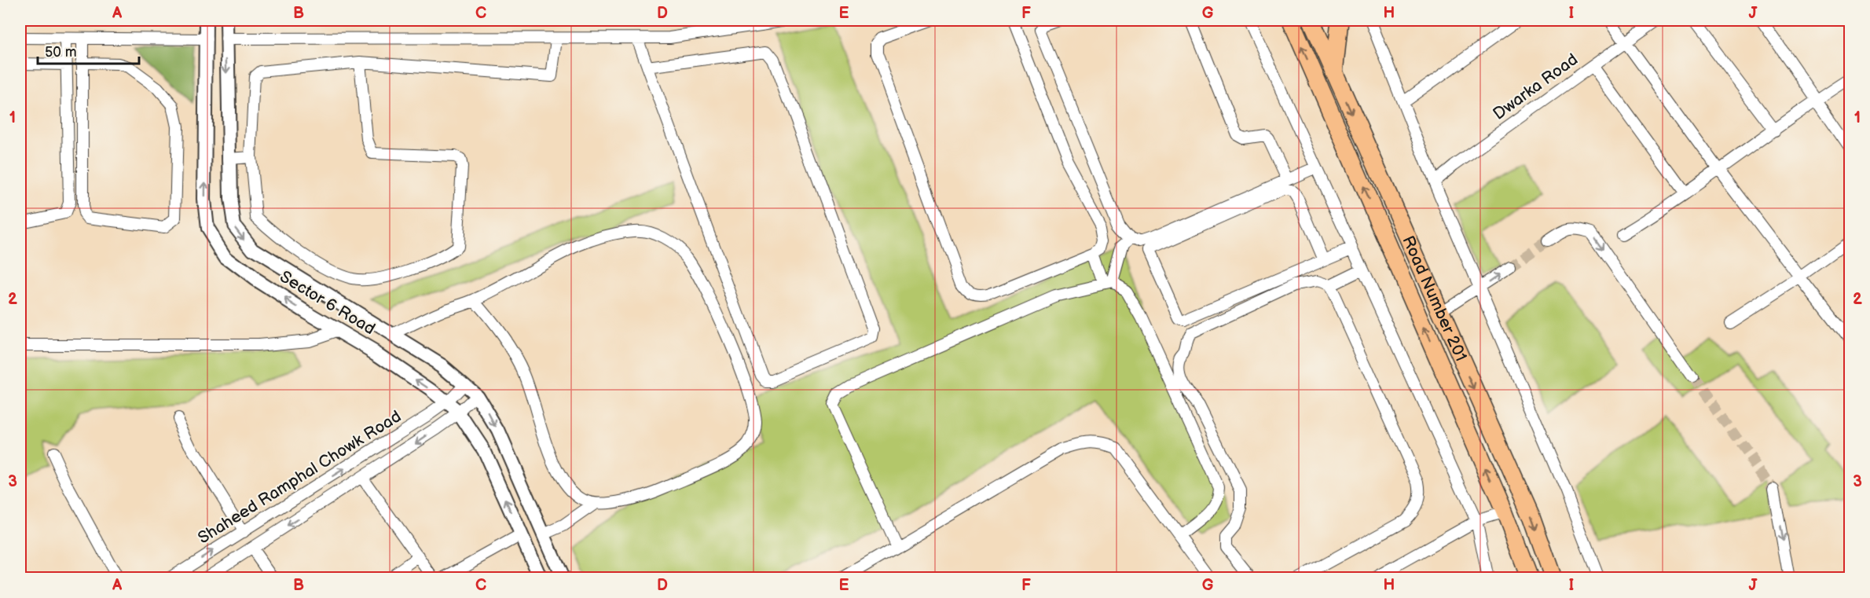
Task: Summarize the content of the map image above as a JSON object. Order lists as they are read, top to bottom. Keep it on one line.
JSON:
{"streets":{"main road":["Road Number 201"],"street":["Dwarka Road","Sector 6 Road","Shaheed Ramphal Chowk Road"]},"crossings":[["Sector 6 Road","Shaheed Ramphal Chowk Road"]],"scale_bar":"50 m","grid":{"columns":["A","B","C","D","E","F","G","H","I","J"],"rows":["1","2","3"]}}
